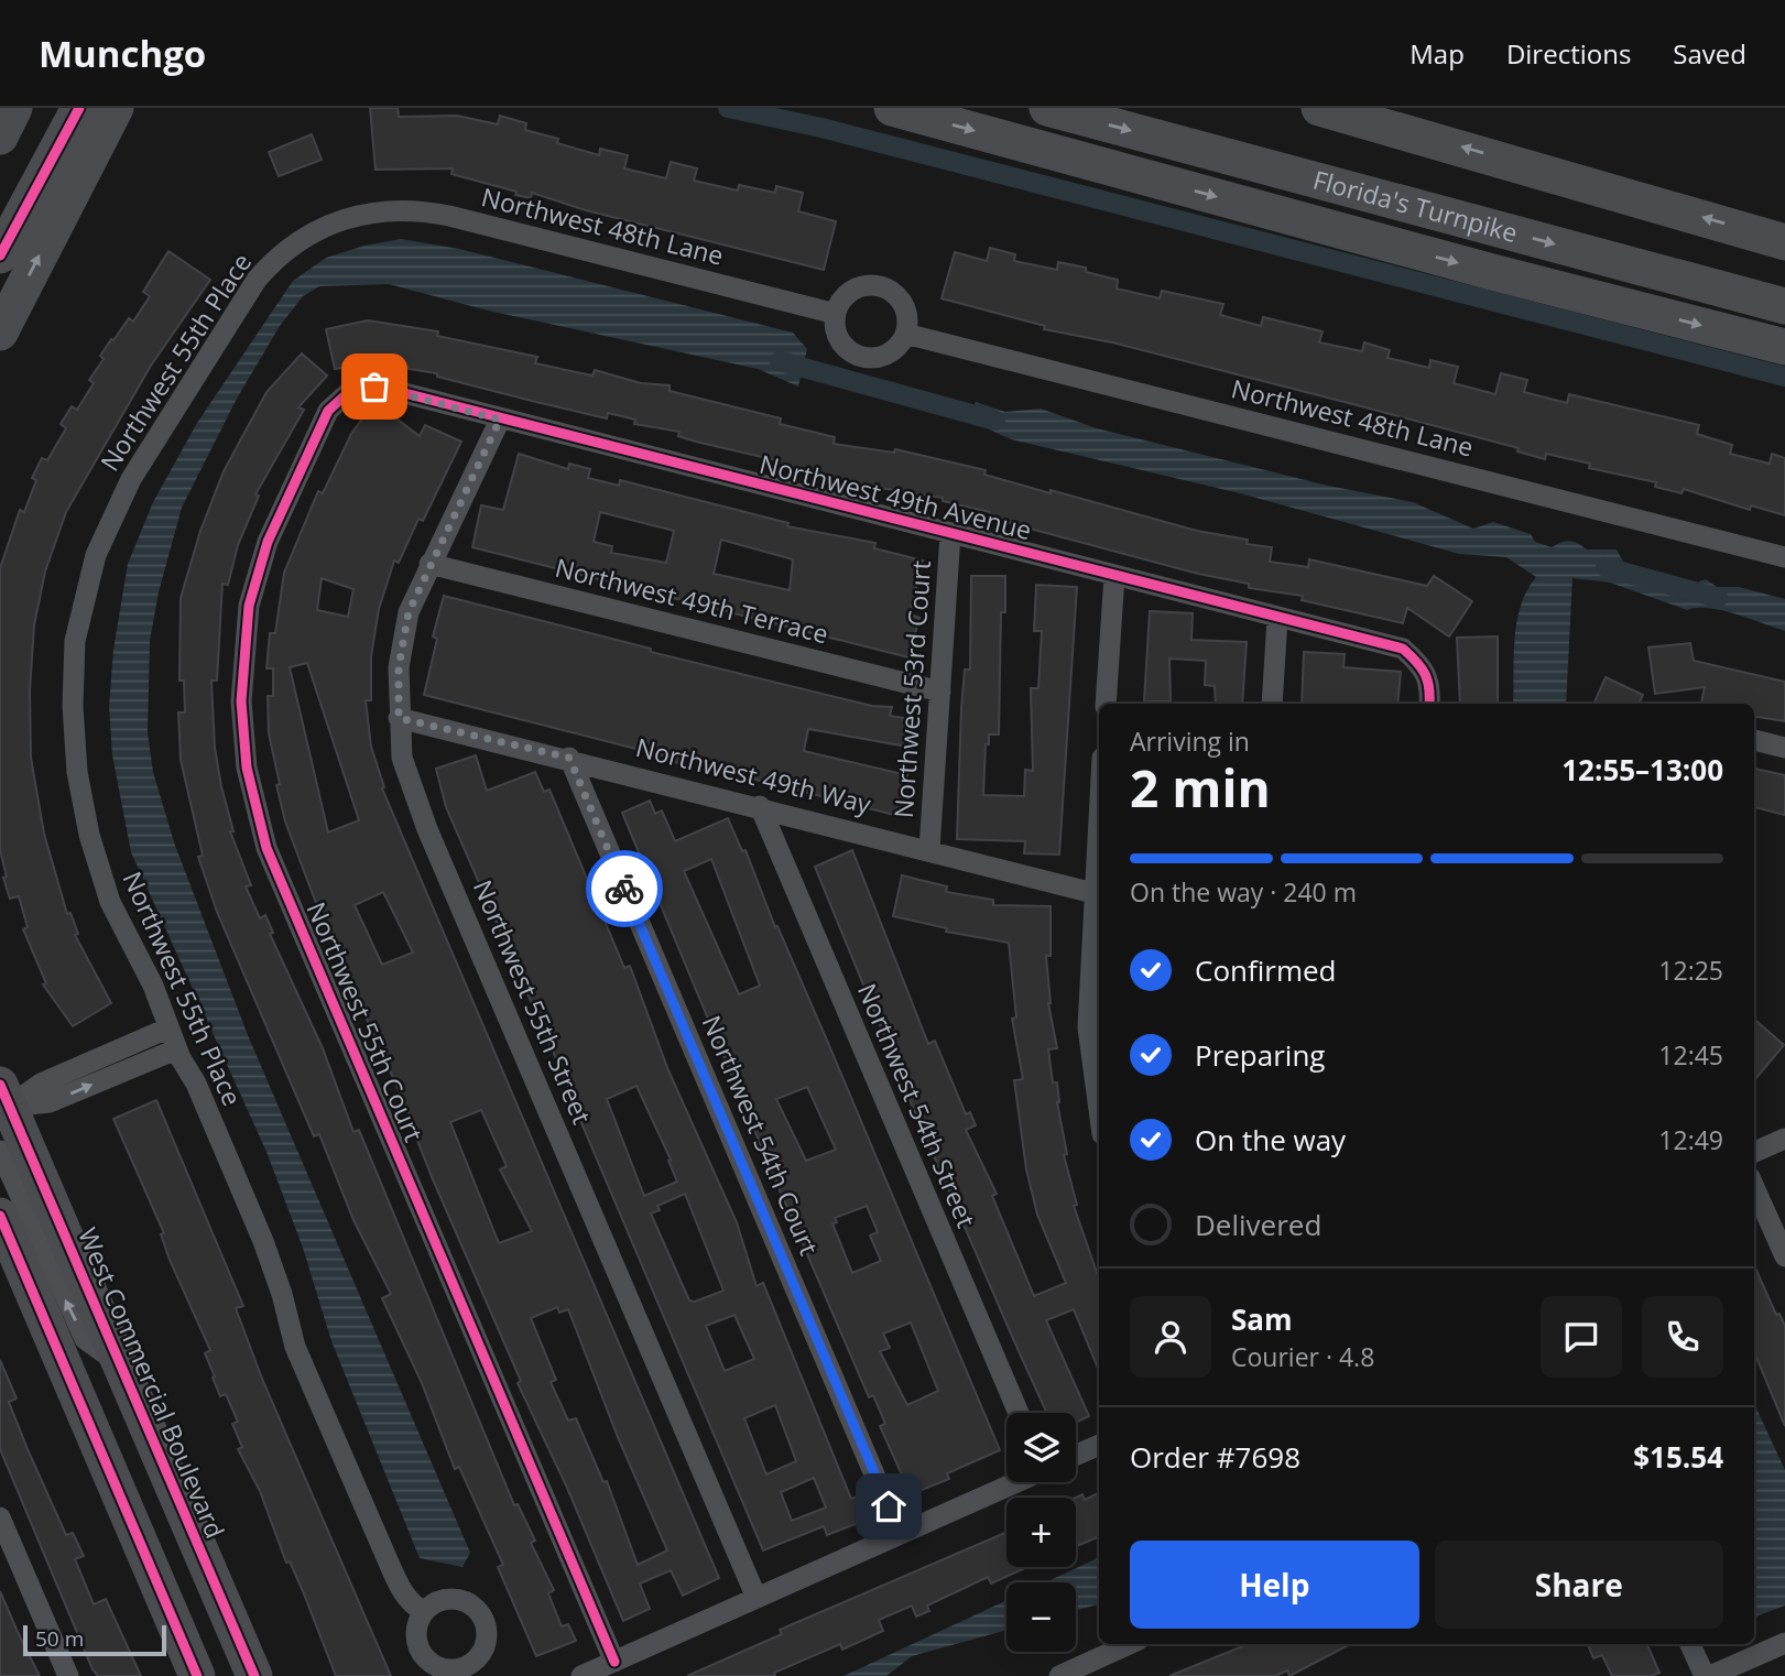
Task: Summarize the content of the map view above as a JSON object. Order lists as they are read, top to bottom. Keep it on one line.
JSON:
{"streets":{"highway":["Florida's Turnpike","West Commercial Boulevard"],"street":["Northwest 48th Lane","Northwest 55th Place","Northwest 49th Avenue","Northwest 49th Terrace","Northwest 53rd Court","Northwest 49th Way","Northwest 55th Street","Northwest 55th Court","Northwest 54th Street","Northwest 54th Court"]},"crossings":[["Northwest 48th Lane","Northwest 55th Place"],["Northwest 49th Avenue","Northwest 53rd Court"],["Northwest 49th Avenue","Northwest 55th Street"],["Northwest 49th Avenue","Northwest 55th Court"],["Northwest 49th Terrace","Northwest 53rd Court"],["Northwest 49th Terrace","Northwest 55th Street"],["Northwest 53rd Court","Northwest 49th Way"],["Northwest 49th Way","Northwest 55th Street"],["Northwest 49th Way","Northwest 54th Street"],["Northwest 49th Way","Northwest 54th Court"]],"scale_bar":"50 m","page":{"header":"Munchgo","nav":["Map","Directions","Saved"],"heading":["2 min","Arriving in","12:55–13:00"],"panel":["Sam","Courier · 4.8","Order #7698","$15.54"],"bar":"On the way · 240 m","list":[["Confirmed","12:25"],["Preparing","12:45"],["On the way","12:49"],"Delivered"],"map_buttons":["+","−"],"buttons":["Help","Share"],"scale":"50 m"}}
